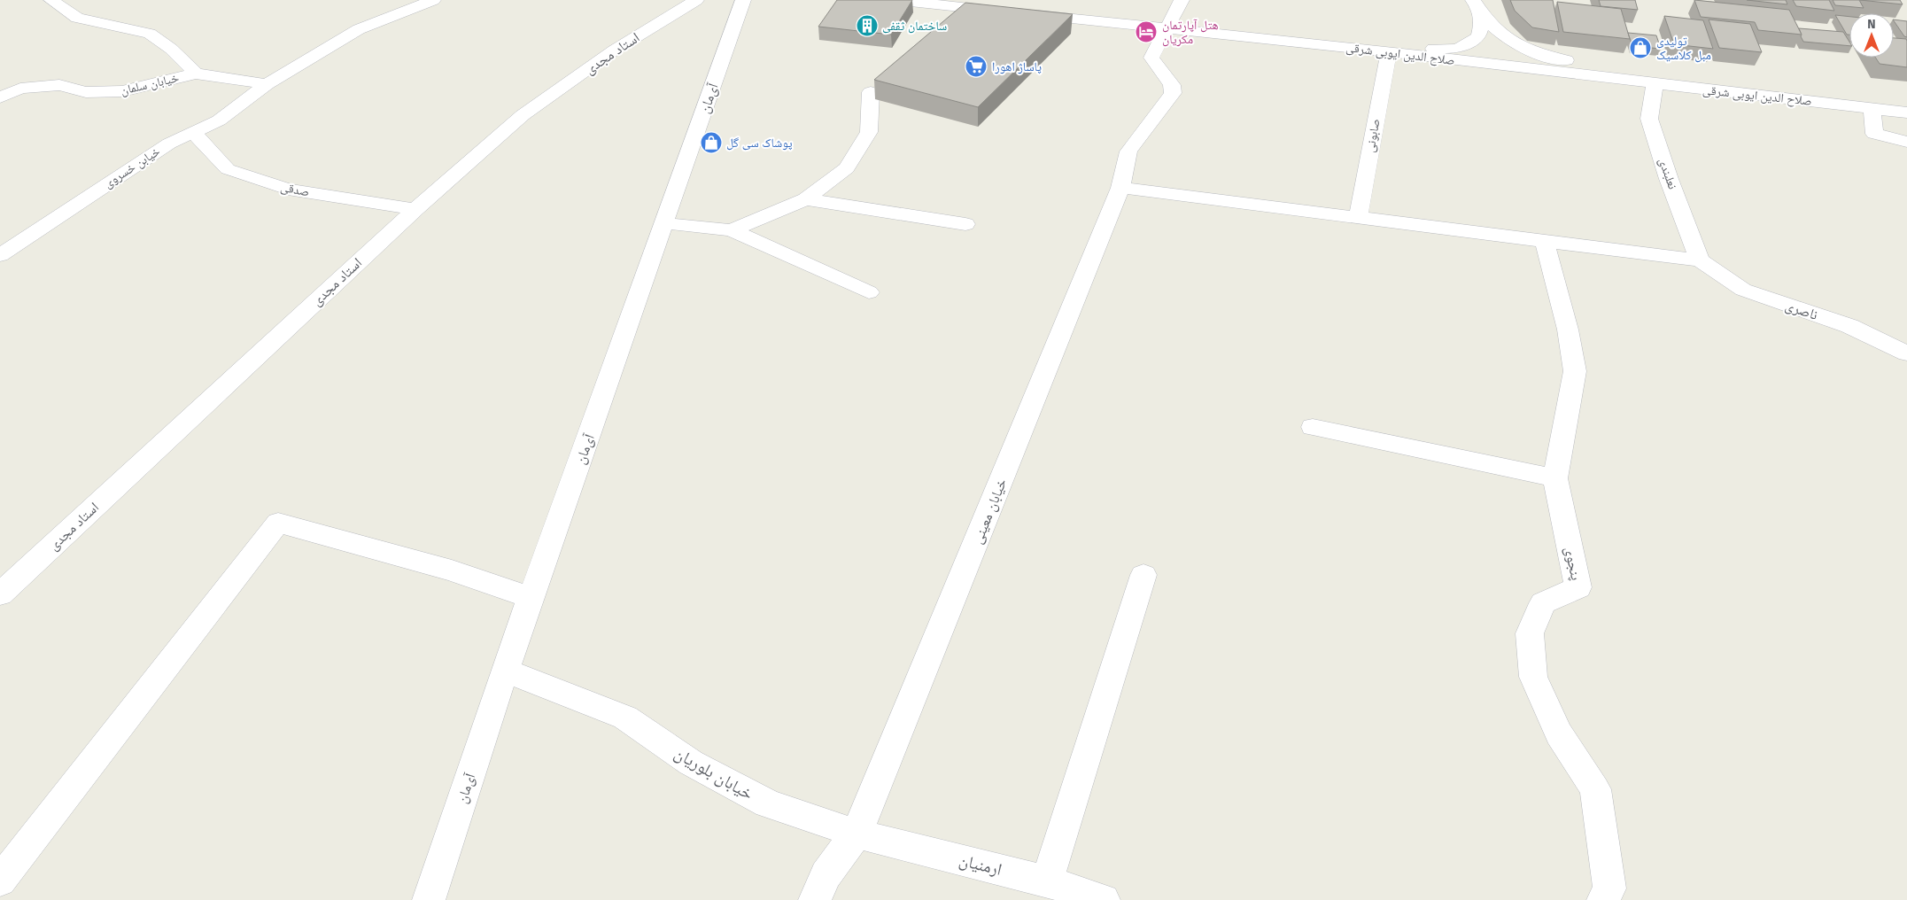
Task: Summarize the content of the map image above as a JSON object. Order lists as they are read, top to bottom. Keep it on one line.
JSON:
{"streets":{"street":["استاد مجدی","صلاح الدین ایوبی شرقی","خیابان سلمان","آی‌مان","صابونی","خیابن خسروی","نعلبندی","صدقی","ناصری","خیابان معینی","پنجوی","خیابان بلوریان","ارمنیان"]},"crossings":[["استاد مجدی","صدقی"],["صلاح الدین ایوبی شرقی","صابونی"],["صلاح الدین ایوبی شرقی","نعلبندی"],["صلاح الدین ایوبی شرقی","خیابان معینی"],["آی‌مان","خیابان بلوریان"],["خیابن خسروی","صدقی"],["نعلبندی","ناصری"],["خیابان معینی","خیابان بلوریان"],["خیابان معینی","ارمنیان"],["خیابان بلوریان","ارمنیان"]],"places":{"building":["ساختمان ثقفی"],"hotel":["هتل آپارتمان مکریان"],"shop":["تولیدی مبل کلاسیک","پوشاک سی گل"],"supermarket":["پاساژ اهورا"]},"north":"top"}
